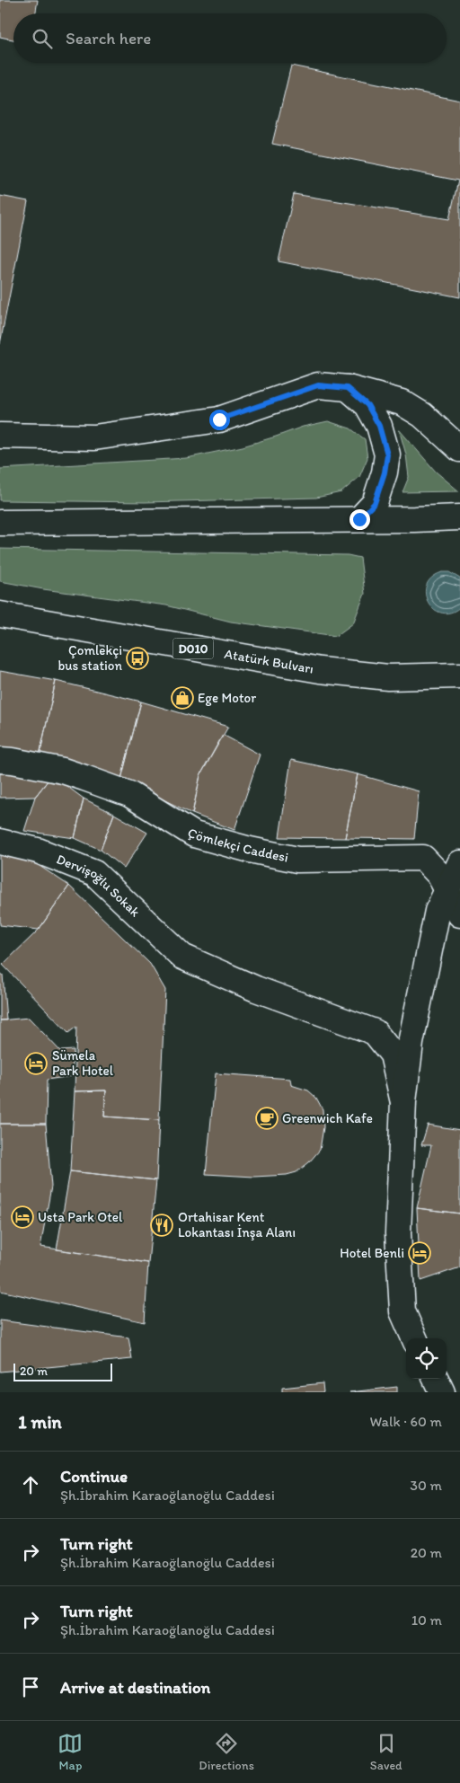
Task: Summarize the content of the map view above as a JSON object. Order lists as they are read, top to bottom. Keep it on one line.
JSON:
{"streets":{"main road":["D010","Atatürk Bulvarı","Çömlekçi Caddesi","Dervişoğlu Sokak"]},"places":{"bus stop":["Çomlekçi bus station"],"shop":["Ege Motor"],"hotel":["Sümela Park Hotel","Usta Park Otel","Hotel Benli"],"cafe":["Greenwich Kafe"],"restaurant":["Ortahisar Kent Lokantası İnşa Alanı"]},"scale_bar":"20 m","page":{"search":"Search here","scale":"20 m","heading":["1 min","Walk · 60 m"],"list":[["Continue","Şh.İbrahim Karaoğlanoğlu Caddesi","30 m"],["Turn right","Şh.İbrahim Karaoğlanoğlu Caddesi","20 m"],["Turn right","Şh.İbrahim Karaoğlanoğlu Caddesi","10 m"],"Arrive at destination"],"nav":["Map","Directions","Saved"]}}
